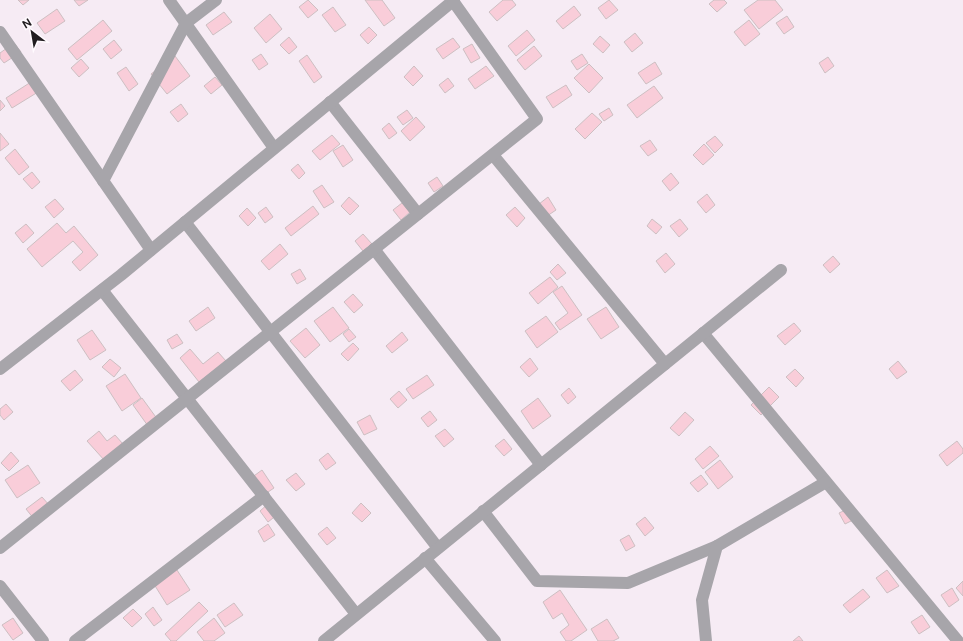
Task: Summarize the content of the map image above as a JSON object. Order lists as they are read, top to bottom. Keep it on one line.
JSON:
{"north":"top left"}
